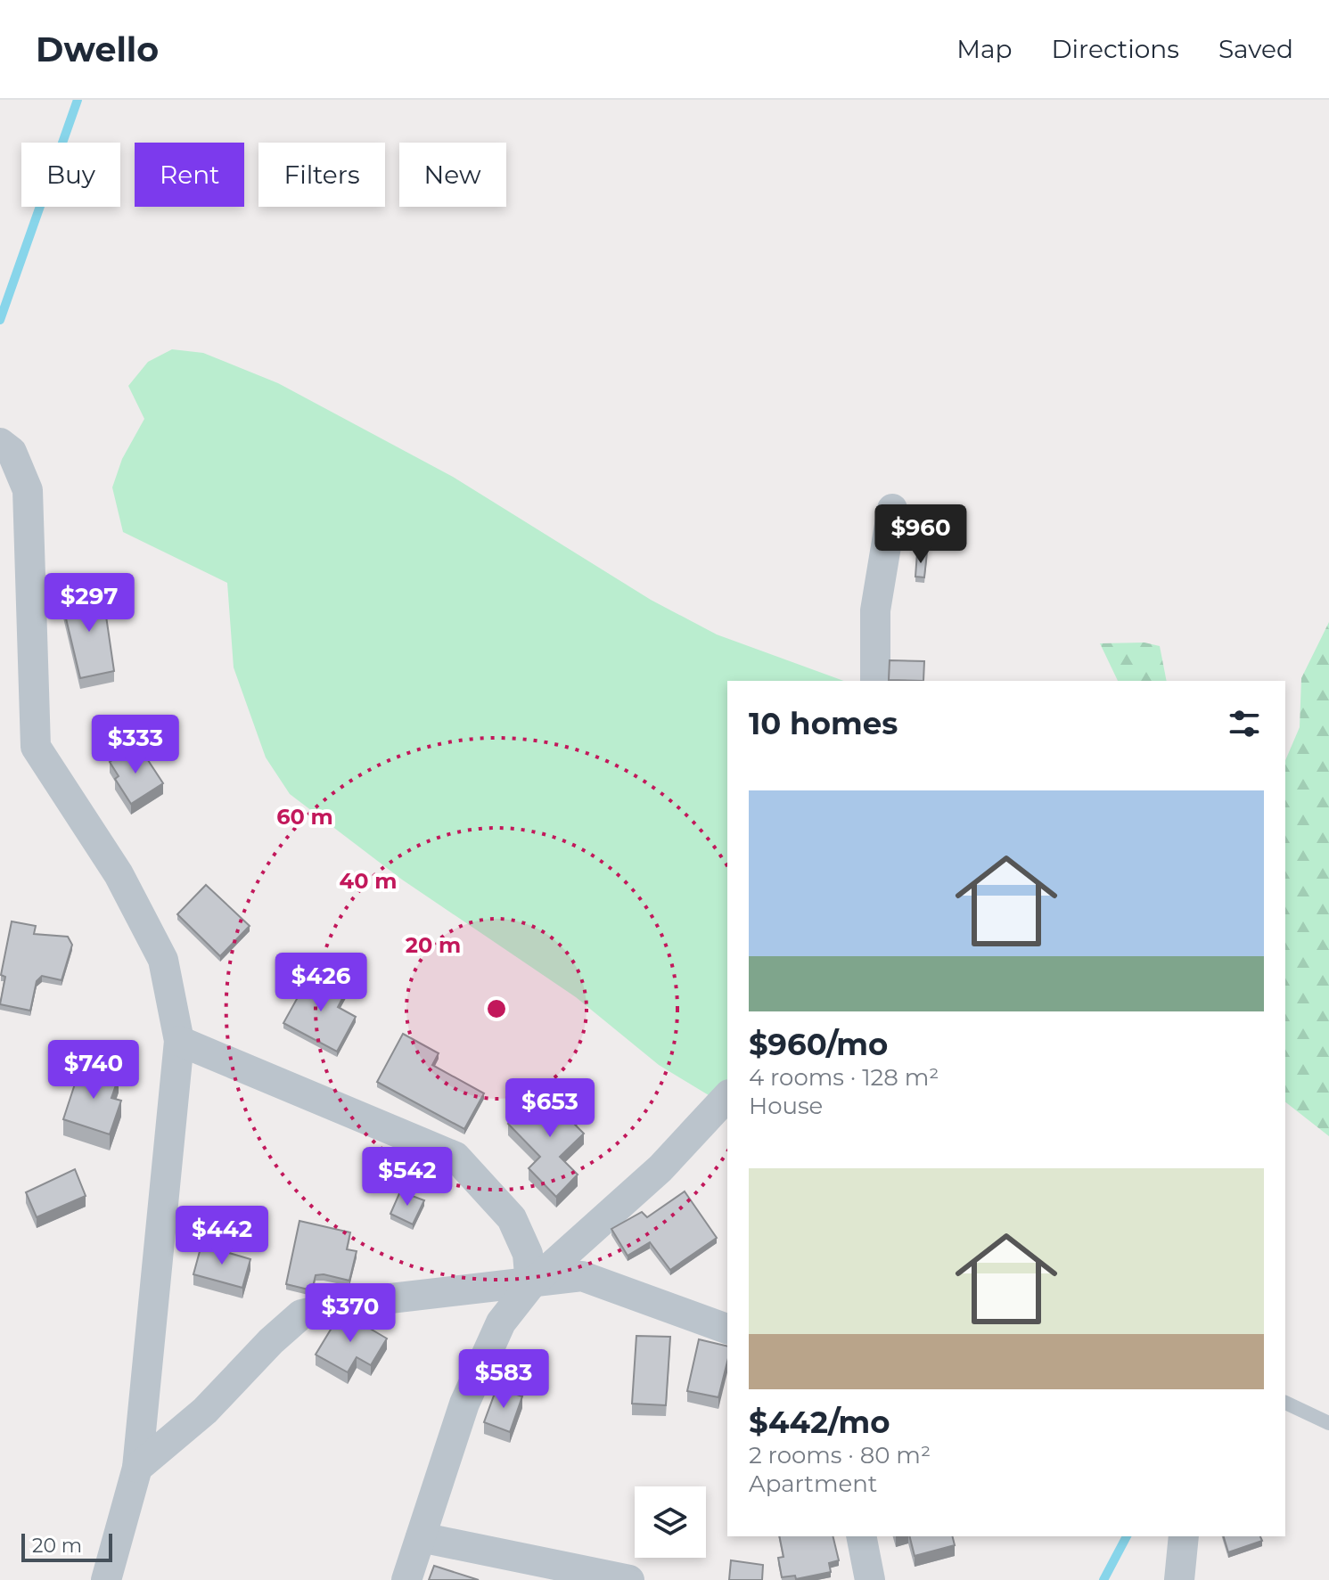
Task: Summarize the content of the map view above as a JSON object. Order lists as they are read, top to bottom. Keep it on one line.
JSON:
{"scale_bar":"20 m","page":{"header":"Dwello","nav":["Map","Directions","Saved"],"chip":["Buy","Rent","Filters","New"],"price":["$960","$297","$333","$426","$740","$653","$542","$442","$370","$583"],"heading":"10 homes","list":[{"name":"$960/mo","note":"4 rooms · 128 m² · House"},{"name":"$442/mo","note":"2 rooms · 80 m² · Apartment"}],"scale":"20 m"},"rings":["60 m","40 m","20 m"]}
